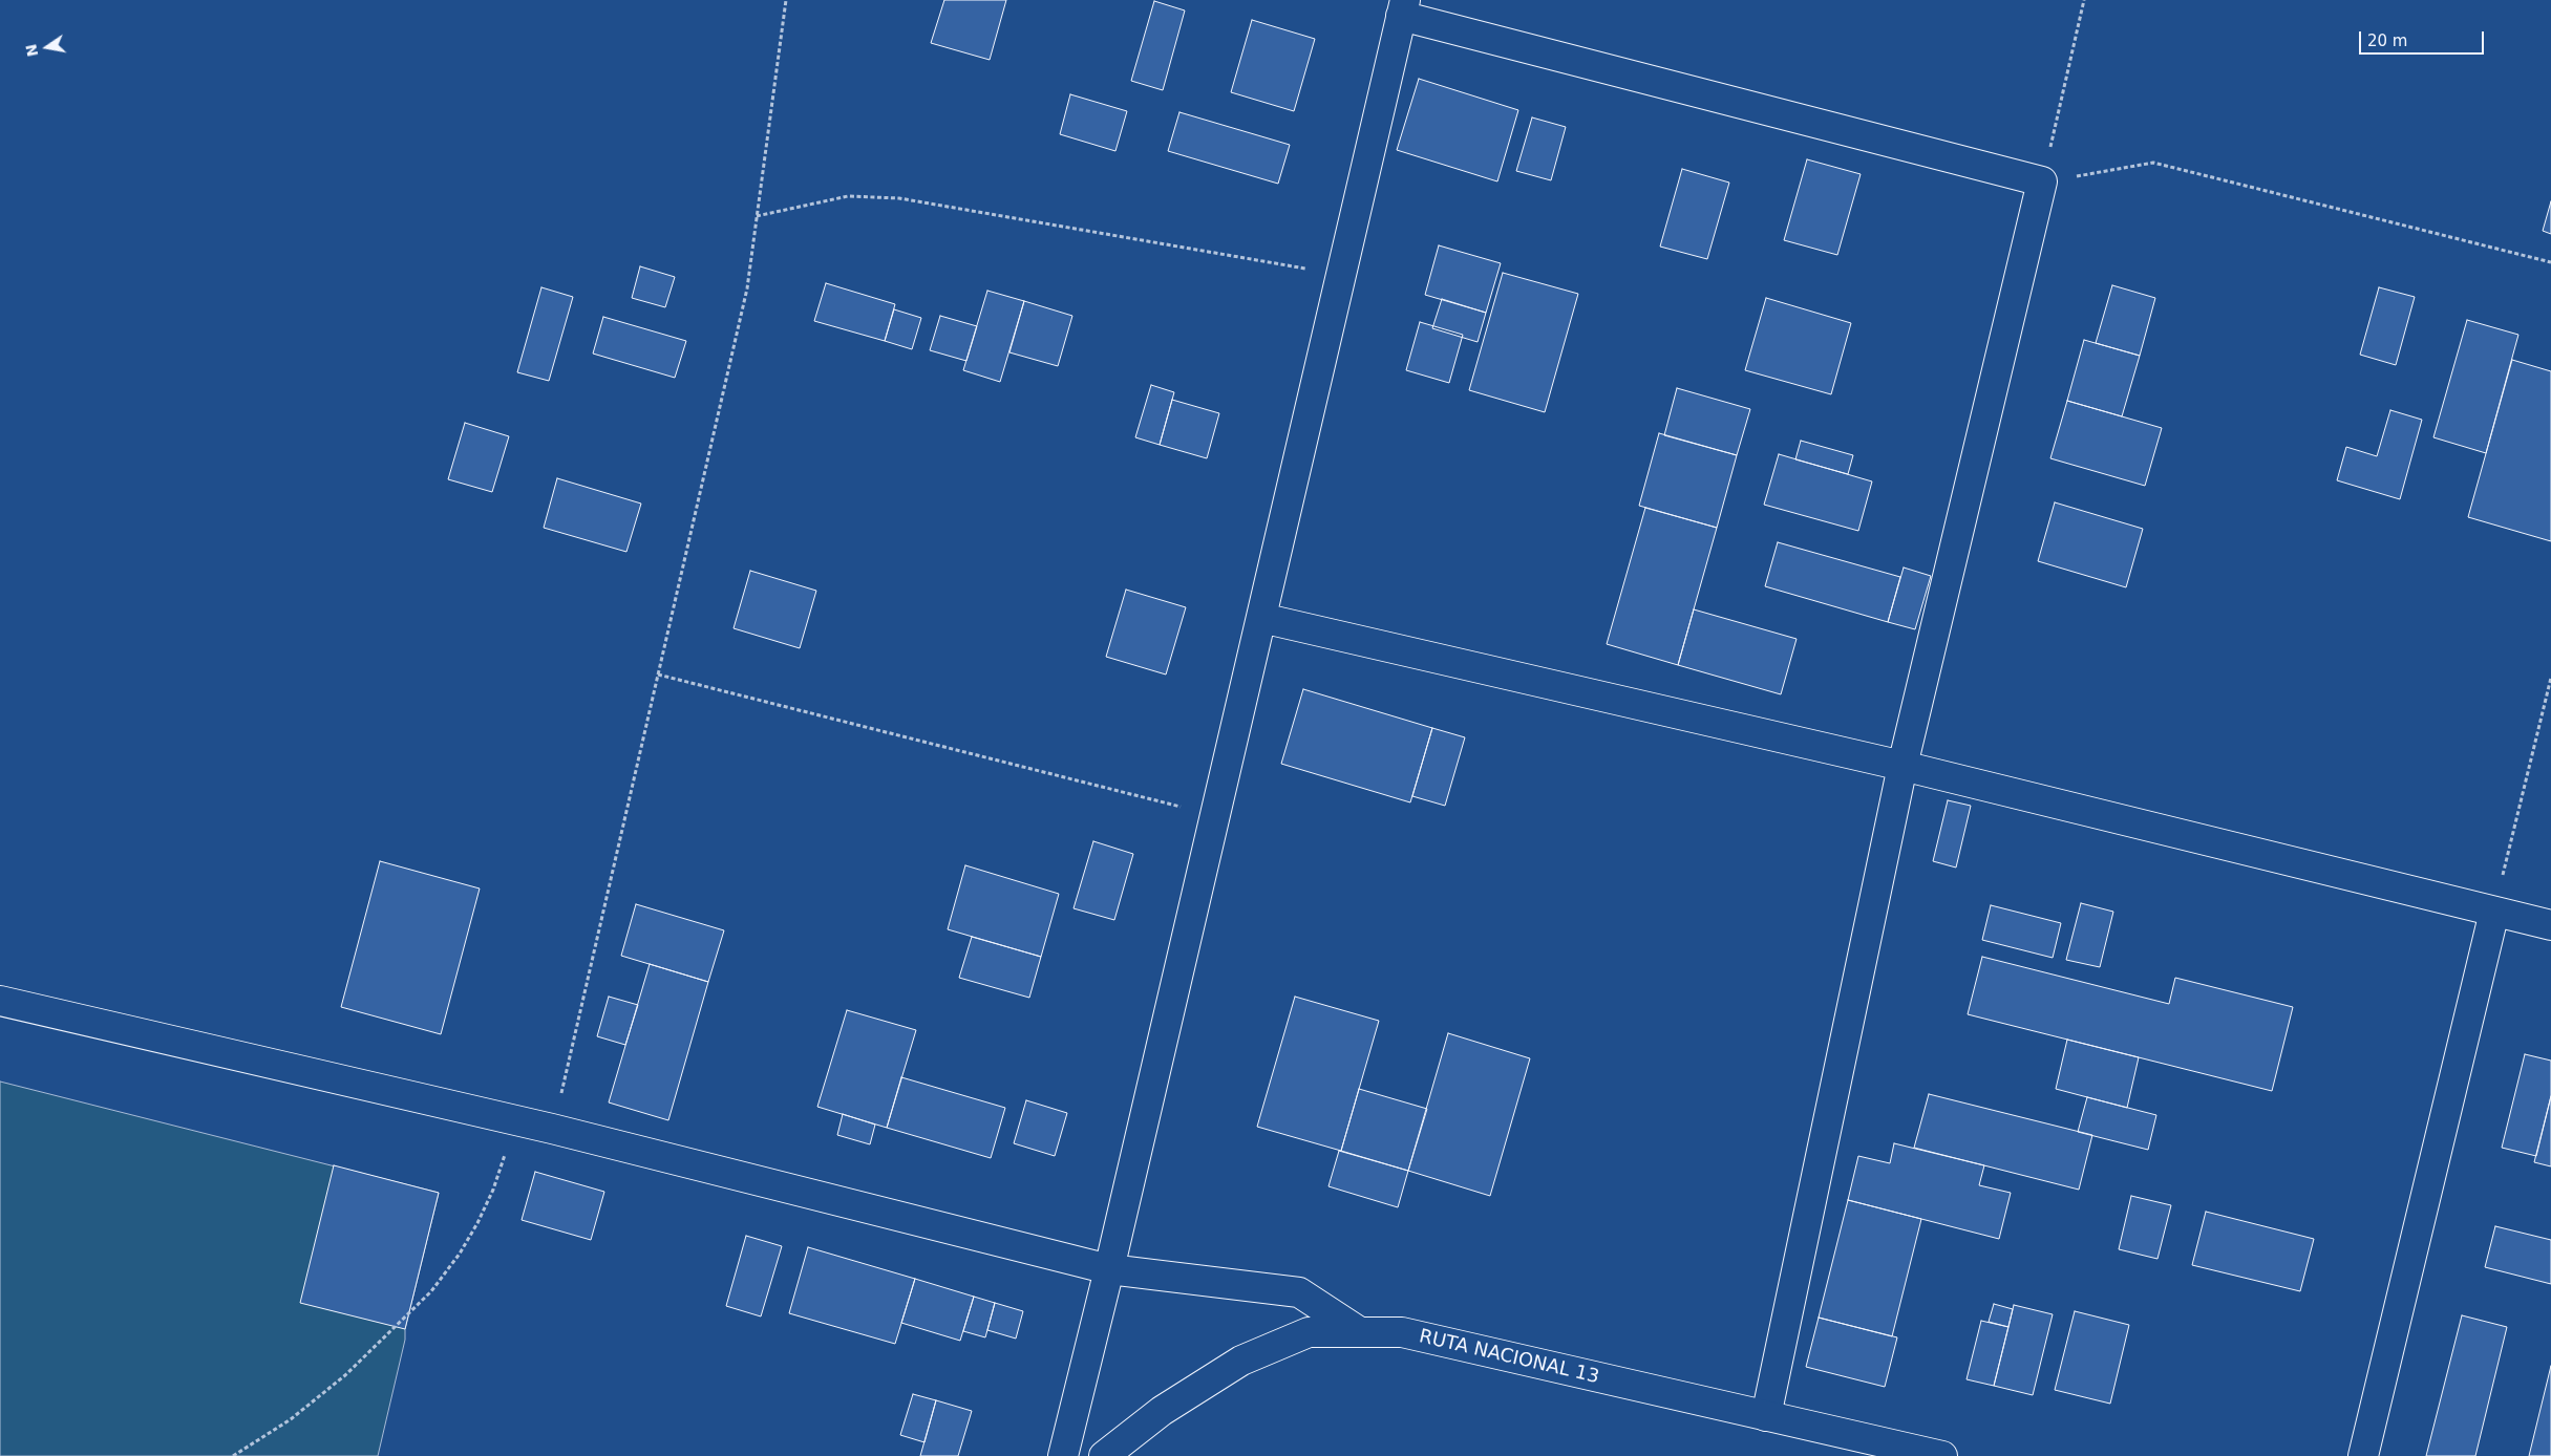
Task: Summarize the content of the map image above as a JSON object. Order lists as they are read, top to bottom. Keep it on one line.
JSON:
{"streets":{"main road":["RUTA NACIONAL 13"]},"scale_bar":"20 m","north":"left"}
